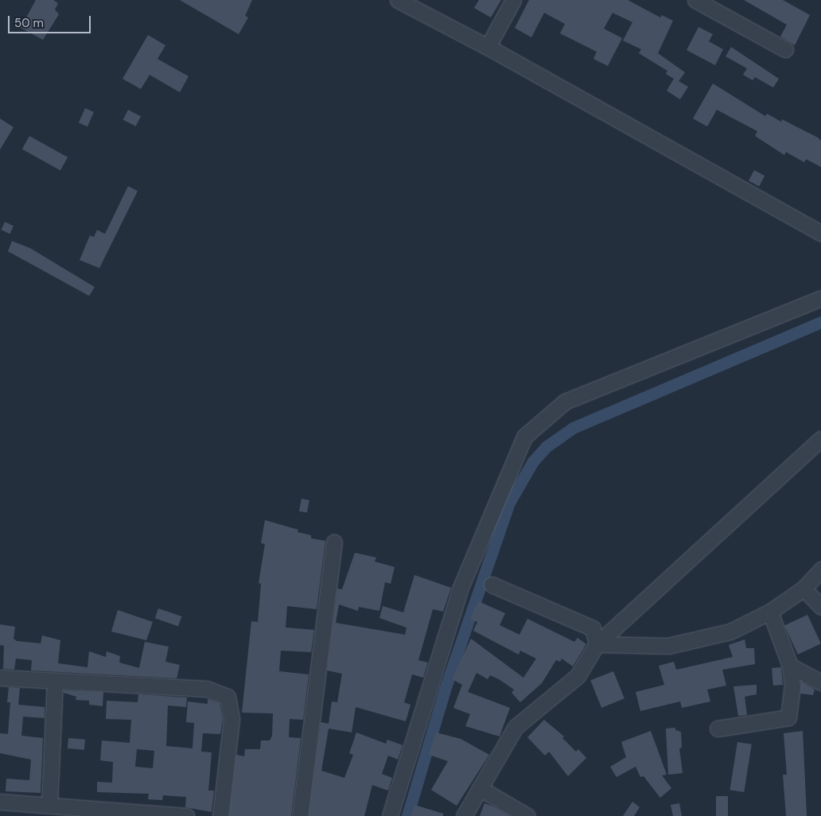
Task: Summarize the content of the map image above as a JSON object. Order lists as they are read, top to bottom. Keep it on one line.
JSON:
{"scale_bar":"50 m"}
